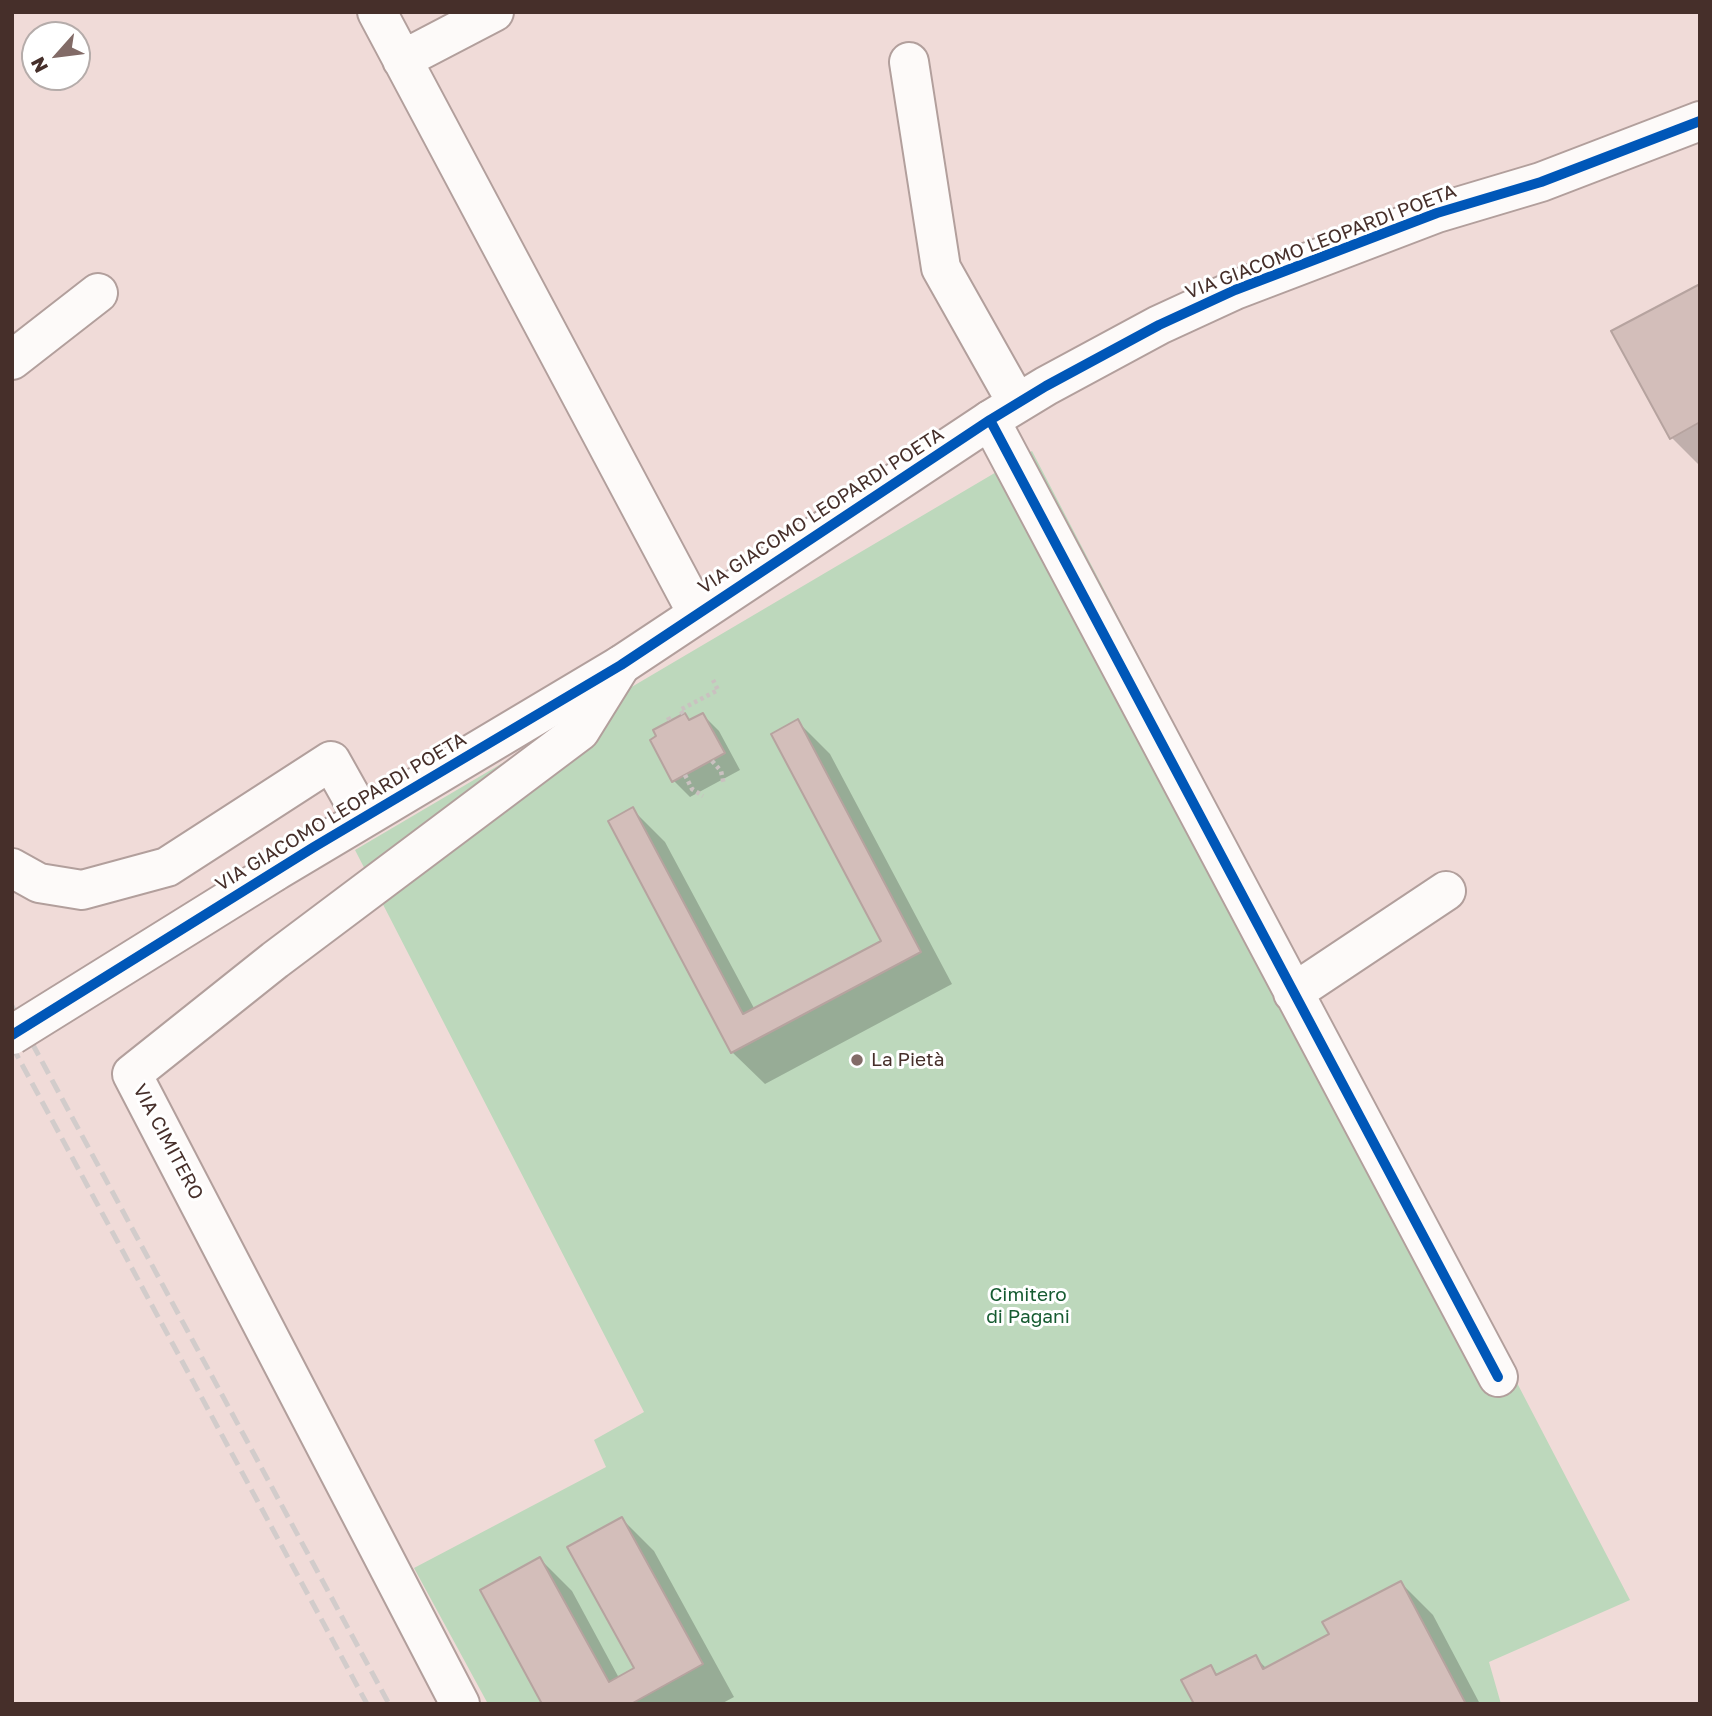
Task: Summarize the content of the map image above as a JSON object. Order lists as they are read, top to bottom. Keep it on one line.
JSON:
{"streets":{"street":["VIA GIACOMO LEOPARDI POETA","VIA CIMITERO"]},"crossings":[["VIA GIACOMO LEOPARDI POETA","VIA CIMITERO"]],"parks":["Cimitero di Pagani"],"places":["La Pietà"],"north":"bottom left"}
